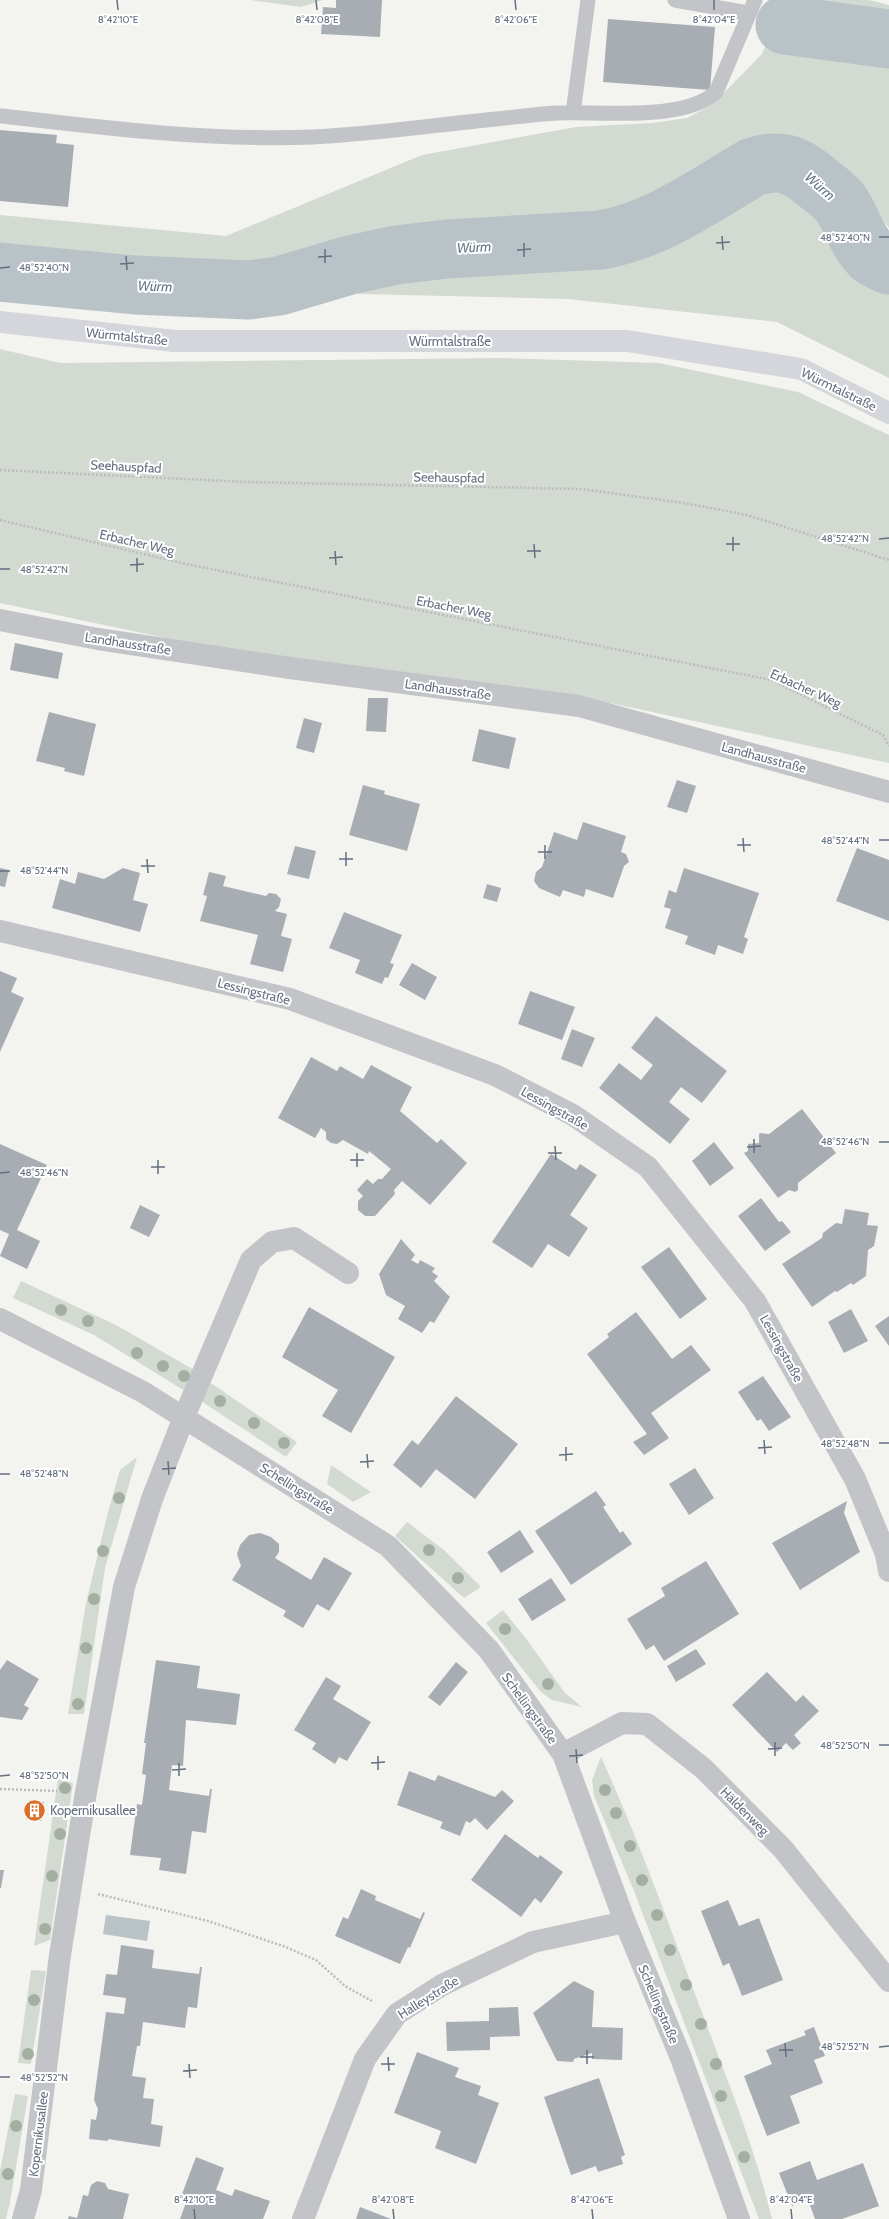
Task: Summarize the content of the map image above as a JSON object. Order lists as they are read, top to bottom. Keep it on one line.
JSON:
{"streets":{"main road":["Würmtalstraße"],"street":["Landhausstraße","Lessingstraße","Schellingstraße","Häldenweg","Halleystraße","Kopernikusallee"],"path":["Seehauspfad","Erbacher Weg"]},"crossings":[["Schellingstraße","Häldenweg"],["Schellingstraße","Halleystraße"],["Schellingstraße","Kopernikusallee"]],"water":["Würm"],"places":{"building":["Kopernikusallee"]},"coordinates":["8°42'10\"E","8°42'08\"E","8°42'06\"E","8°42'04\"E","48°52'40\"N","48°52'42\"N","48°52'44\"N","48°52'46\"N","48°52'48\"N","48°52'50\"N","48°52'52\"N"]}
